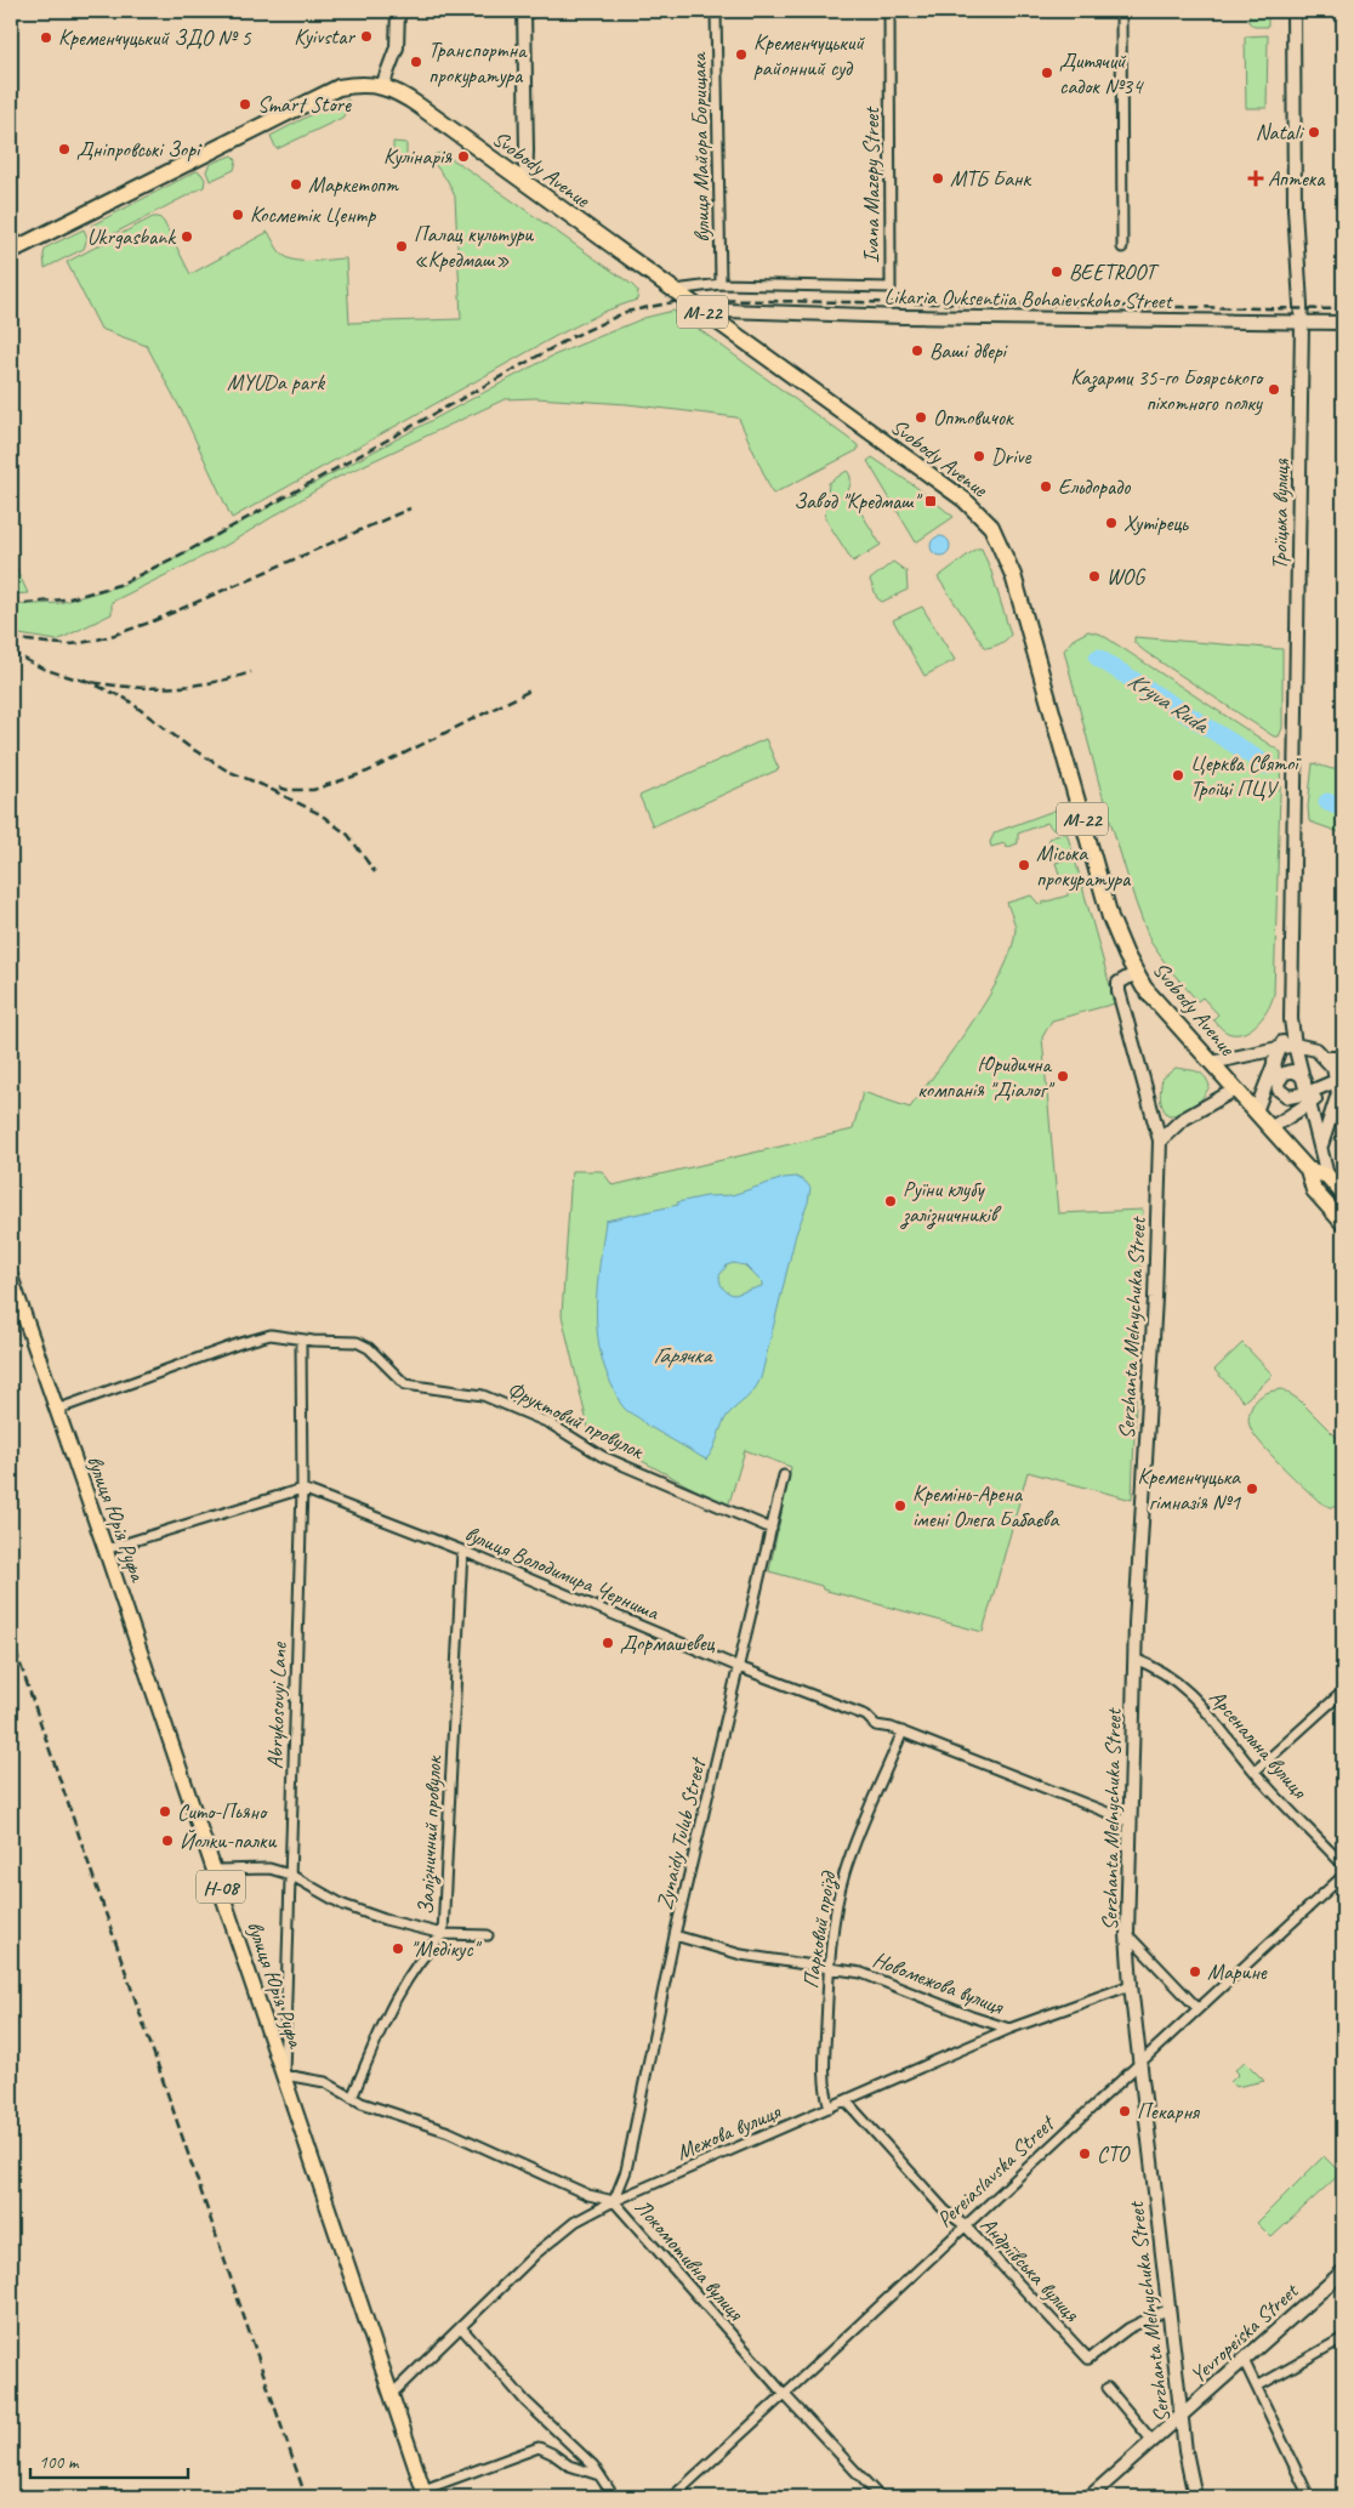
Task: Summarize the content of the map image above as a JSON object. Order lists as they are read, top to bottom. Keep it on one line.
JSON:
{"streets":{"highway":["Svobody Avenue","М-22"],"main road":["вулиця Юрія Руфа","Н-08"],"street":["вулиця Майора Борищака","Ivana Mazepy Street","Likaria Ovksentiia Bohaievskoho Street","Троїцька вулиця","Serzhanta Melnychuka Street","Фруктовий провулок","вулиця Володимира Черниша","Abrykosovyi Lane","Арсенальна вулиця","Zynaidy Tulub Street","Залізничний провулок","Парковий проїзд","Новомежова вулиця","Межова вулиця","Pereiaslavska Street","Локомотивна вулиця","Андріївська вулиця","Yevropeiska Street"]},"crossings":[["вулиця Майора Борищака","Ivana Mazepy Street"],["Svobody Avenue","Likaria Ovksentiia Bohaievskoho Street"],["Svobody Avenue","М-22"],["Svobody Avenue","Serzhanta Melnychuka Street"],["Likaria Ovksentiia Bohaievskoho Street","Троїцька вулиця"],["Serzhanta Melnychuka Street","вулиця Володимира Черниша"],["Serzhanta Melnychuka Street","Арсенальна вулиця"],["Serzhanta Melnychuka Street","Межова вулиця"],["Serzhanta Melnychuka Street","Pereiaslavska Street"],["Serzhanta Melnychuka Street","Андріївська вулиця"],["Serzhanta Melnychuka Street","Yevropeiska Street"],["Фруктовий провулок","вулиця Юрія Руфа"],["Фруктовий провулок","Abrykosovyi Lane"],["Фруктовий провулок","Zynaidy Tulub Street"],["вулиця Юрія Руфа","Abrykosovyi Lane"],["вулиця Юрія Руфа","Межова вулиця"],["вулиця Юрія Руфа","Локомотивна вулиця"],["вулиця Володимира Черниша","Abrykosovyi Lane"],["вулиця Володимира Черниша","Zynaidy Tulub Street"],["вулиця Володимира Черниша","Залізничний провулок"],["вулиця Володимира Черниша","Парковий проїзд"],["Abrykosovyi Lane","Локомотивна вулиця"],["Zynaidy Tulub Street","Новомежова вулиця"],["Zynaidy Tulub Street","Межова вулиця"],["Zynaidy Tulub Street","Локомотивна вулиця"],["Залізничний провулок","Локомотивна вулиця"],["Парковий проїзд","Новомежова вулиця"],["Парковий проїзд","Межова вулиця"],["Новомежова вулиця","Межова вулиця"],["Межова вулиця","Локомотивна вулиця"],["Межова вулиця","Андріївська вулиця"],["Pereiaslavska Street","Локомотивна вулиця"],["Pereiaslavska Street","Андріївська вулиця"]],"water":["Kryva Ruda","Гарячка"],"parks":["MYUDa park"],"places":{"other":["Kyivstar","Кременчуцький ЗДО № 5","Кременчуцький районний суд","Транспортна прокуратура","Дитячий садок №34","Smart Store","Natali","Дніпровські Зорі","Кулінарія","МТБ Банк","Маркетопт","Косметік Центр","Ukrgasbank","Палац культури «Кредмаш»","BEETROOT","Ваші двері","Казарми 35-го Боярського піхотного полку","Оптовичок","Drive","Ельдорадо","Хутірець","WOG","Церква Святої Троїці ПЦУ","Міська прокуратура","Юридична компанія \"Діалог\"","Руїни клубу залізничників","Кременчуцька гімназія №1","Кремінь-Арена імені Олега Бабаєва","Дормашевец","Сито-Пьяно","Йолки-палки","\"Медікус\"","Марине","Пекарня","СТО"],"health":["Аптека"],"transit":["Завод \"Кредмаш\""]},"scale_bar":"100 m"}
